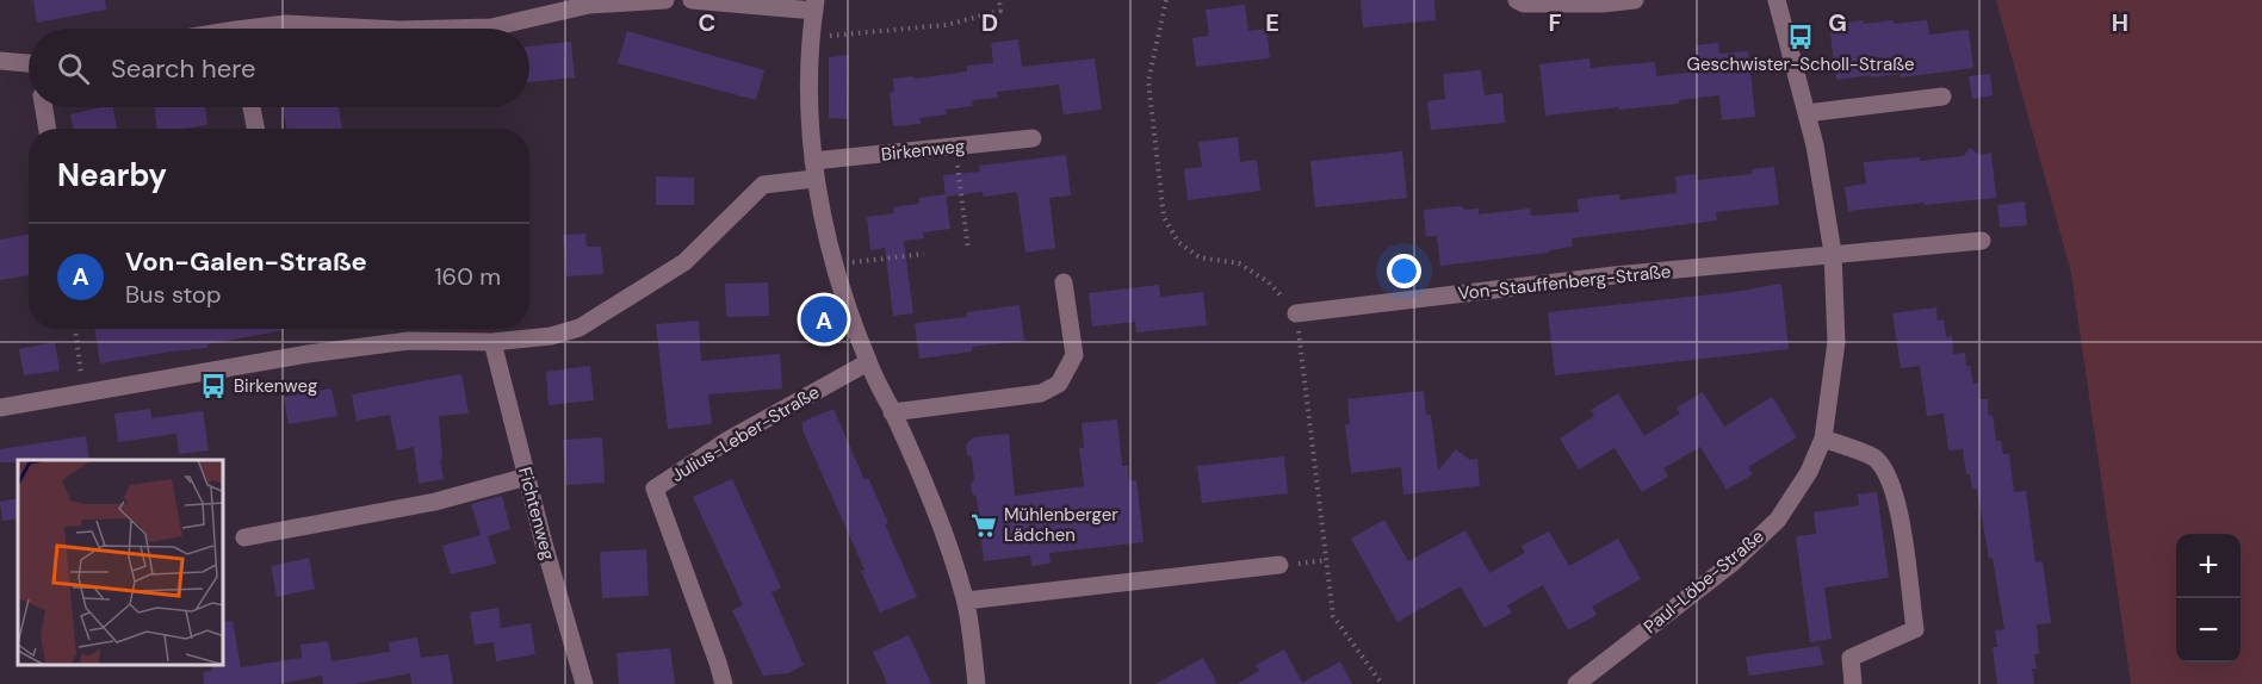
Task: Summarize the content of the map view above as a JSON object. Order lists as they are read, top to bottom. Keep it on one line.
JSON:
{"streets":{"street":["Birkenweg","Von-Stauffenberg-Straße","Julius-Leber-Straße","Fichtenweg","Paul-Löbe-Straße"]},"crossings":[["Birkenweg","Fichtenweg"],["Von-Stauffenberg-Straße","Paul-Löbe-Straße"]],"places":{"bus stop":["Geschwister-Scholl-Straße","Birkenweg"],"supermarket":["Mühlenberger Lädchen"]},"page":{"search":"Search here","heading":"Nearby","list":[{"mark":"A","name":"Von-Galen-Straße","note":"Bus stop","value":"160 m"}],"pins":"A","map_buttons":["+","−"]},"grid":{"columns":["C","D","E","F","G","H"]}}
